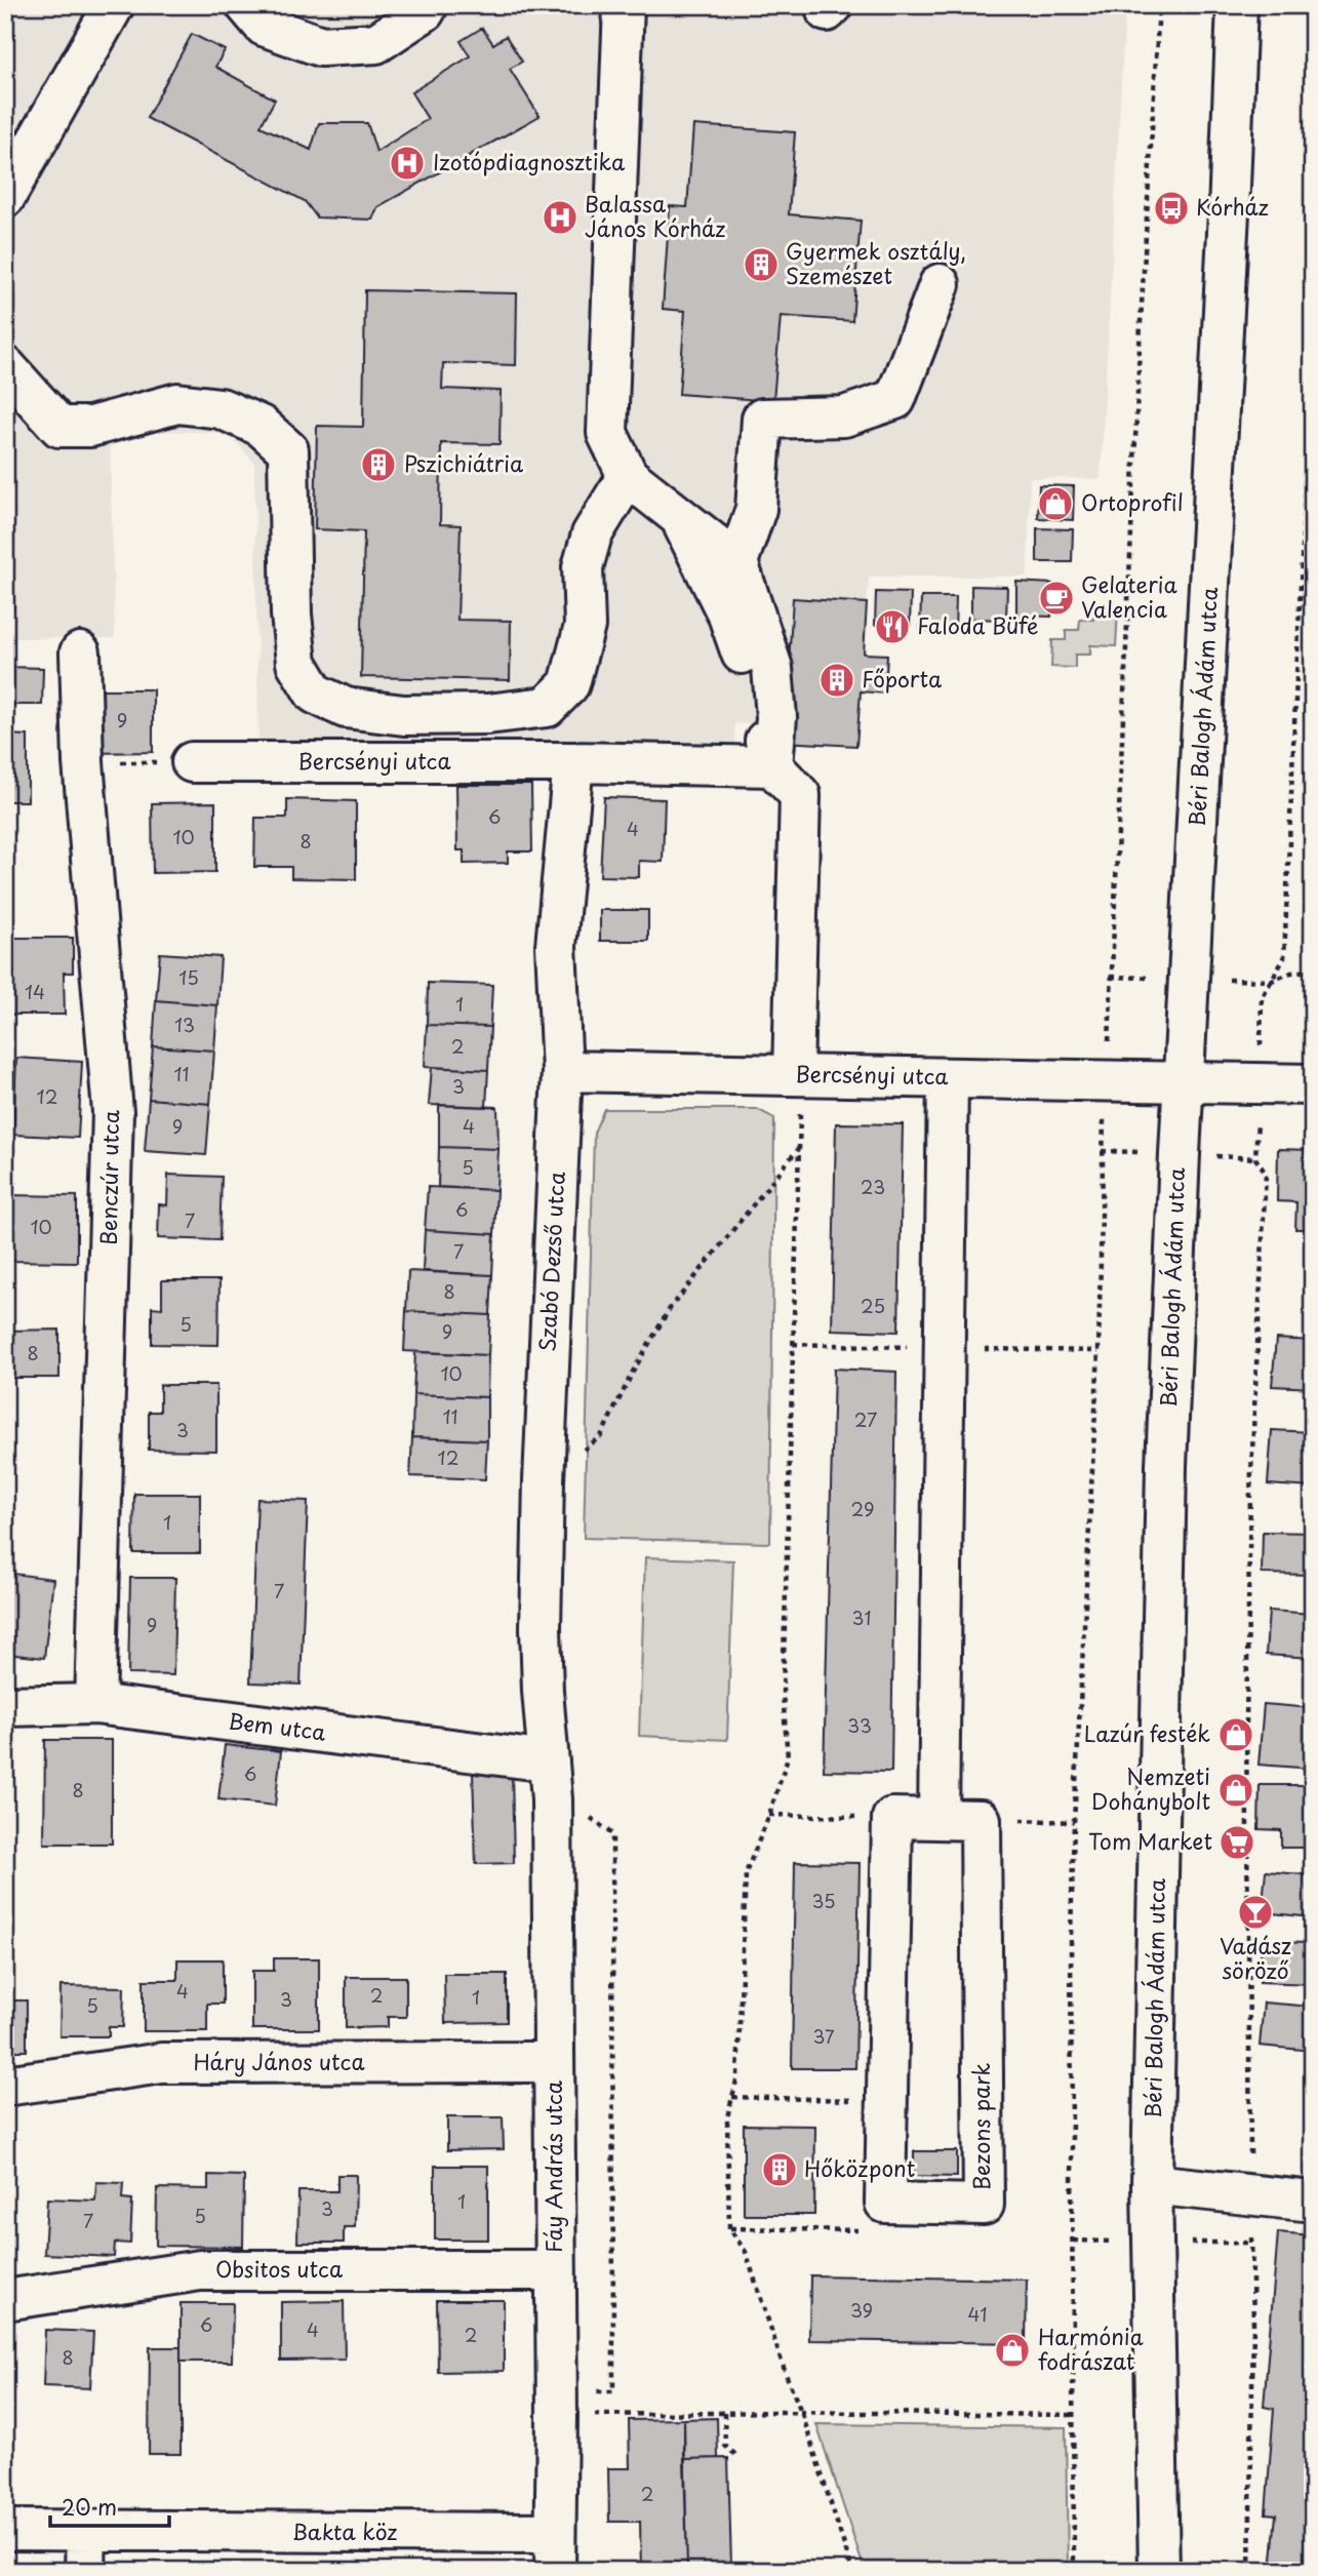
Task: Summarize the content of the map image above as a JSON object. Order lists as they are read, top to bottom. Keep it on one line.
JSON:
{"streets":{"street":["Béri Balogh Ádám utca","Bercsényi utca","Benczúr utca","Szabó Dezső utca","Bem utca","Háry János utca","Bezons park","Fáy András utca","Obsitos utca","Bakta köz"]},"crossings":[["Béri Balogh Ádám utca","Bercsényi utca"],["Bercsényi utca","Szabó Dezső utca"],["Benczúr utca","Bem utca"],["Szabó Dezső utca","Bem utca"],["Szabó Dezső utca","Fáy András utca"],["Bem utca","Fáy András utca"],["Háry János utca","Fáy András utca"],["Fáy András utca","Obsitos utca"],["Fáy András utca","Bakta köz"]],"places":{"hospital":["Izotópdiagnosztika","Balassa János Kórház"],"bus stop":["Kórház"],"building":["Gyermek osztály, Szemészet","Pszichiátria","Főporta","Hőközpont"],"shop":["Ortoprofil","Lazúr festék","Nemzeti Dohánybolt","Harmónia fodrászat"],"cafe":["Gelateria Valencia"],"restaurant":["Faloda Büfé"],"supermarket":["Tom Market"],"bar":["Vadász söröző"]},"house_numbers":["9","6","4","10","8","15","14","1","13","2","11","3","12","9","4","5","23","6","7","10","7","8","25","5","9","8","10","11","27","3","12","29","1","7","31","9","33","6","8","35","4","2","1","3","5","37","1","3","5","7","39","41","6","4","2","8","2"],"scale_bar":"20 m"}
